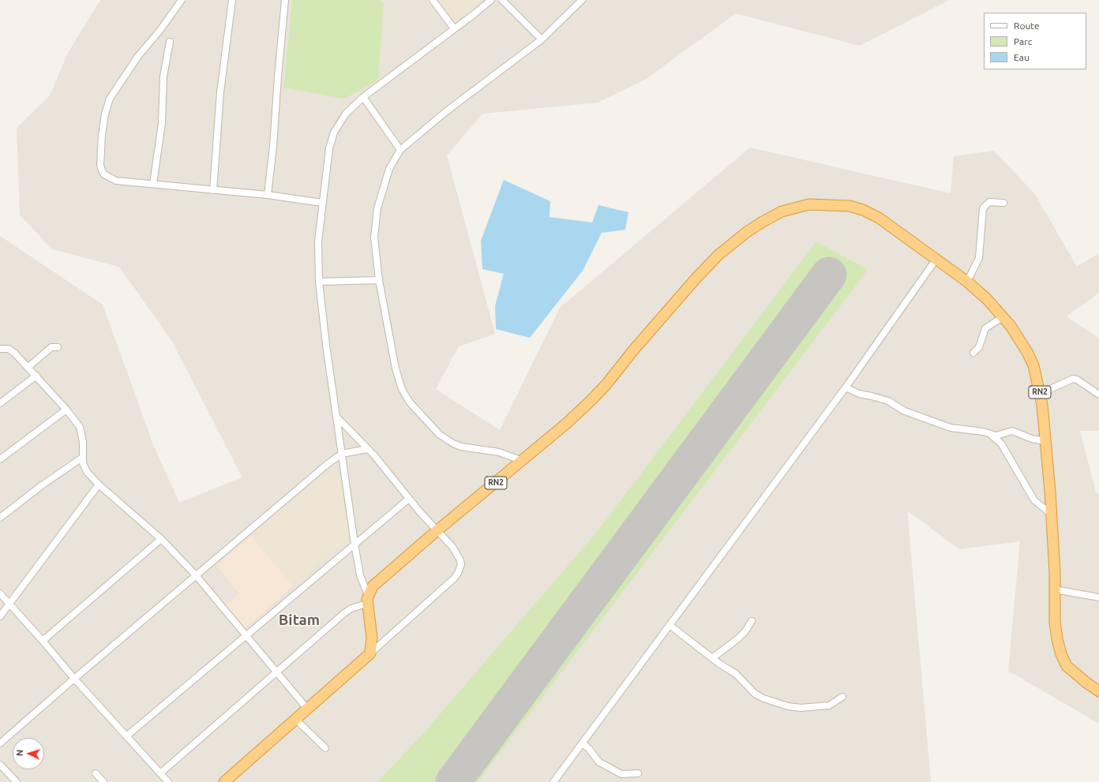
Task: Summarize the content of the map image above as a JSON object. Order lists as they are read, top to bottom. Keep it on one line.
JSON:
{"streets":{"highway":["RN2"]},"districts":["Bitam"],"legend":["Route","Parc","Eau"],"north":"left"}
